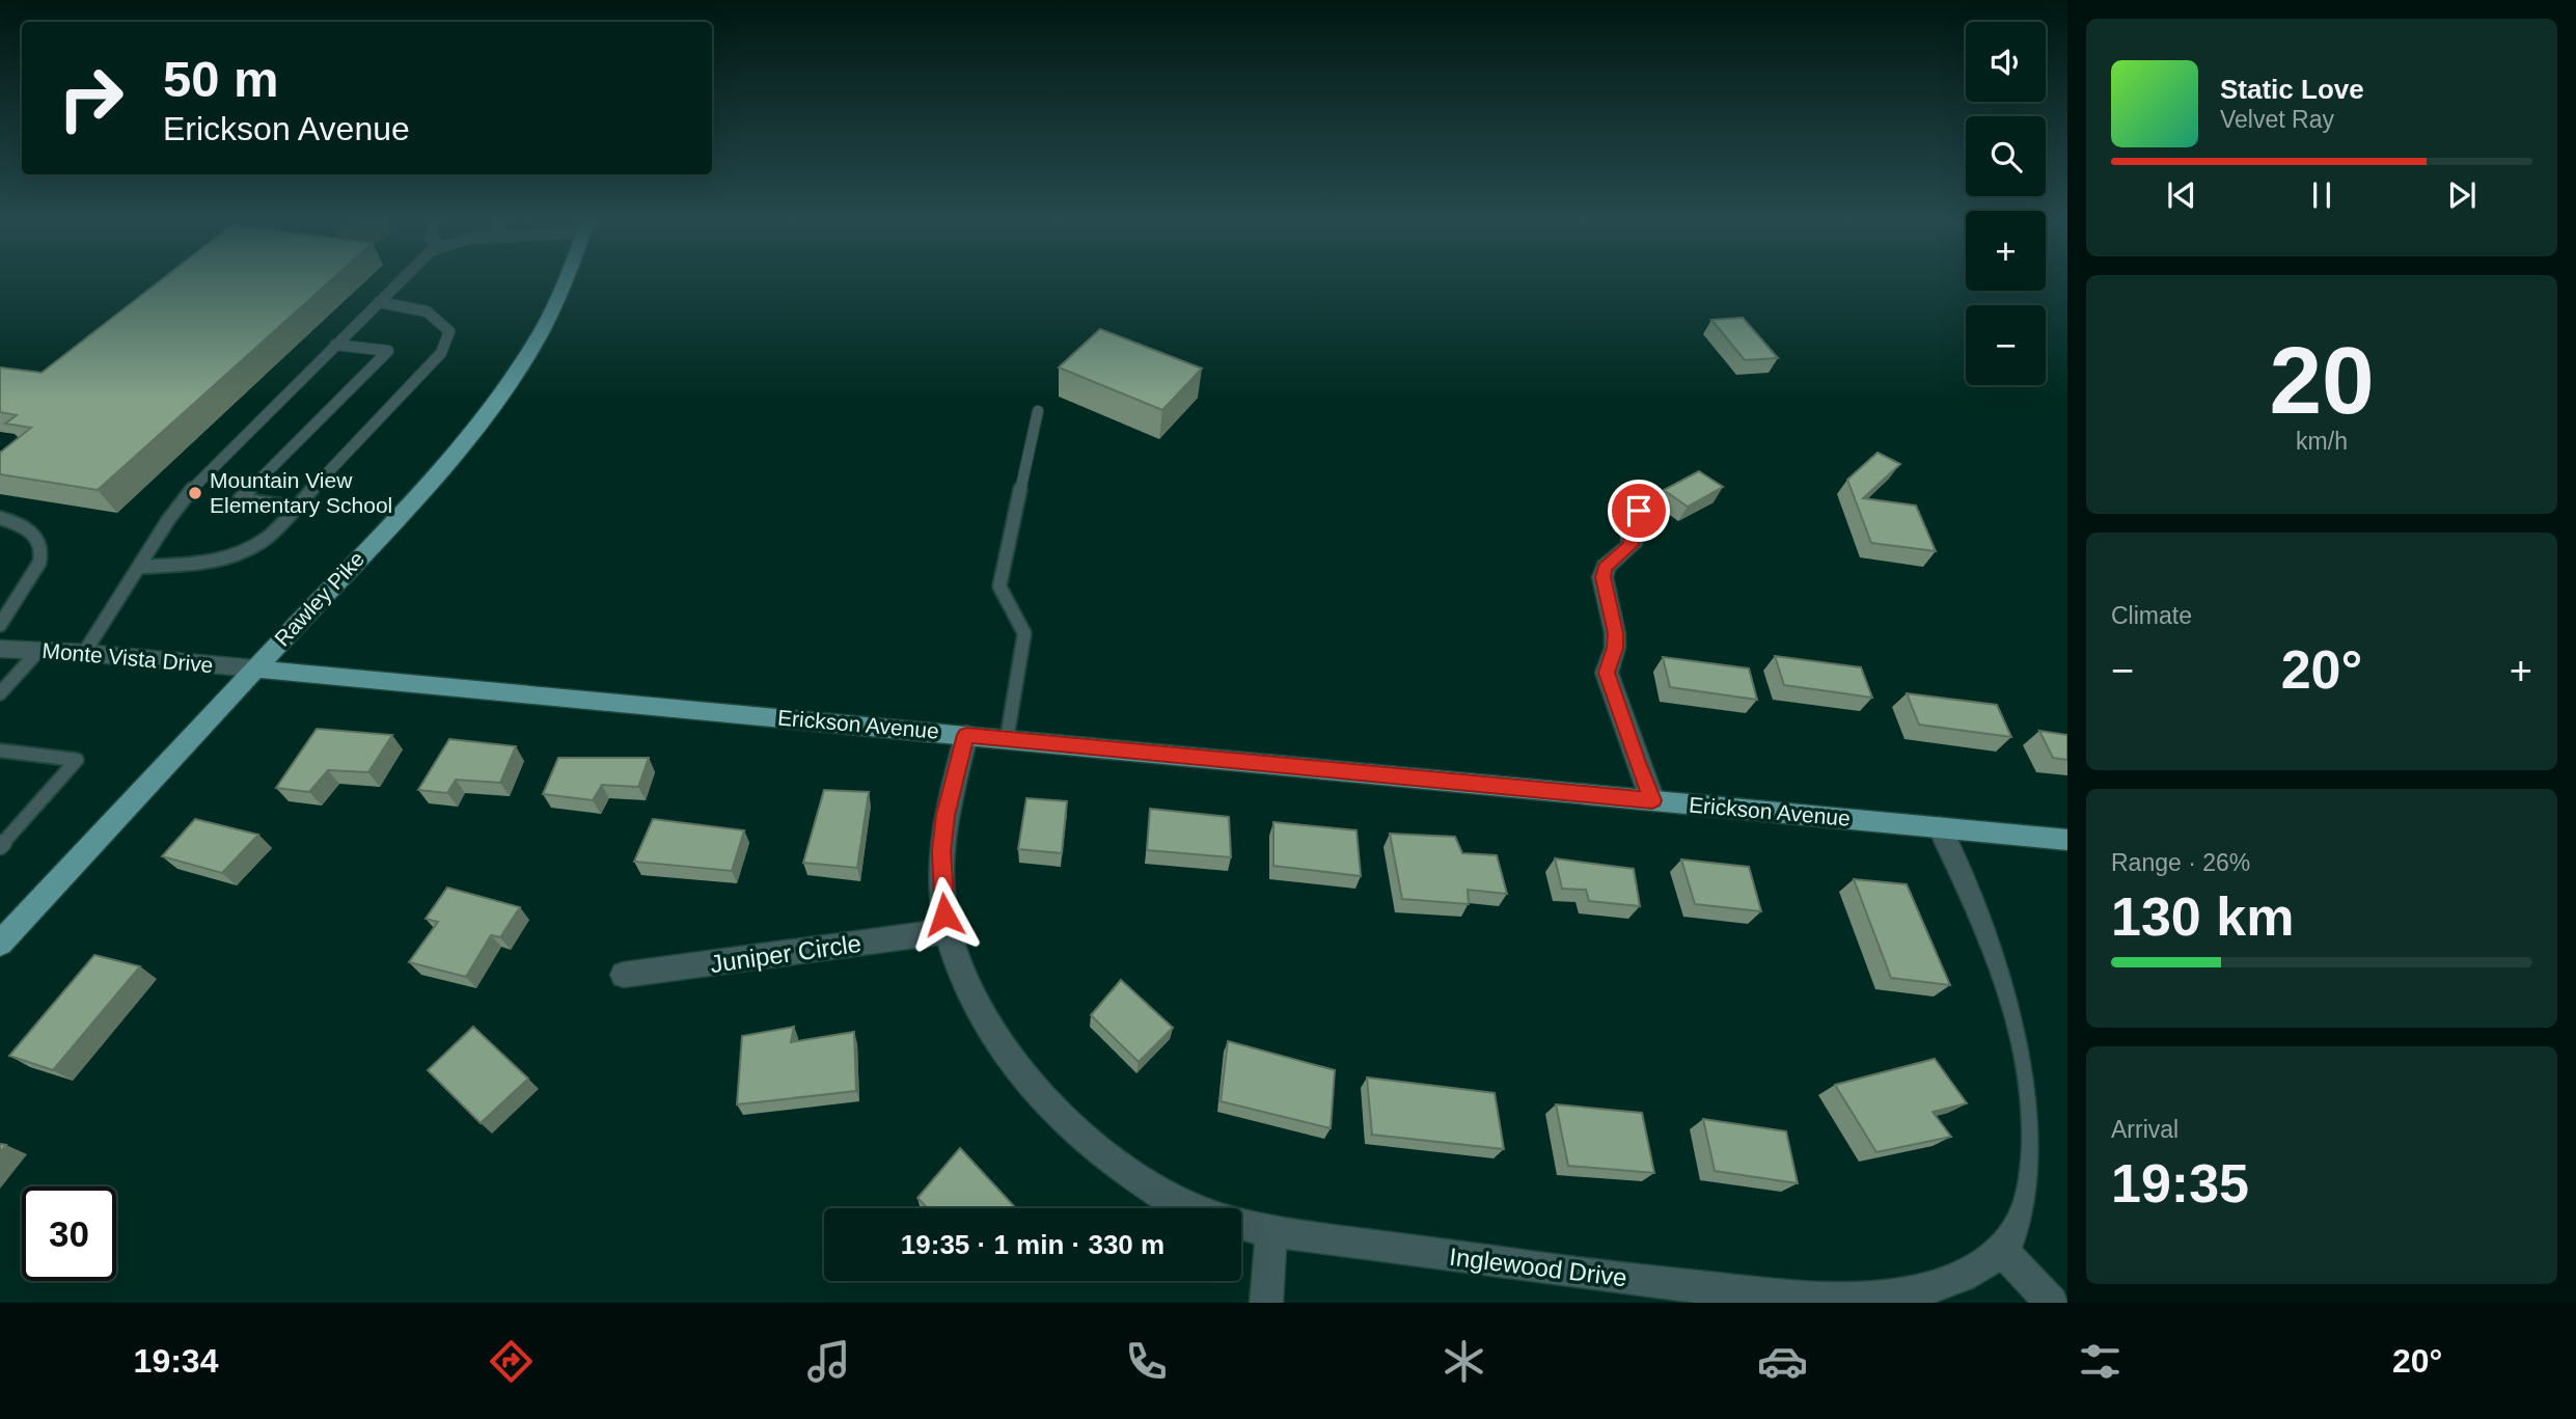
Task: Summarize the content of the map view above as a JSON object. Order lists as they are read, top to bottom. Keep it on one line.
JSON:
{"streets":{"main road":["Rawley Pike","Erickson Avenue"],"street":["Monte Vista Drive","Juniper Circle","Inglewood Drive"]},"crossings":[["Rawley Pike","Monte Vista Drive"],["Rawley Pike","Erickson Avenue"],["Monte Vista Drive","Erickson Avenue"],["Erickson Avenue","Inglewood Drive"],["Juniper Circle","Inglewood Drive"]],"places":["Mountain View Elementary School"],"page":{"map_buttons":["+","−"],"turn":["50 m","Erickson Avenue"],"song":["Static Love","Velvet Ray"],"tile":[["20","km/h"],"Climate",["Range · 26%","130 km"],["Arrival","19:35"]],"heat":["−","20°","+"],"limit":"30","trip":"19:35 · 1 min · 330 m","tabs":["19:34","20°"]}}
